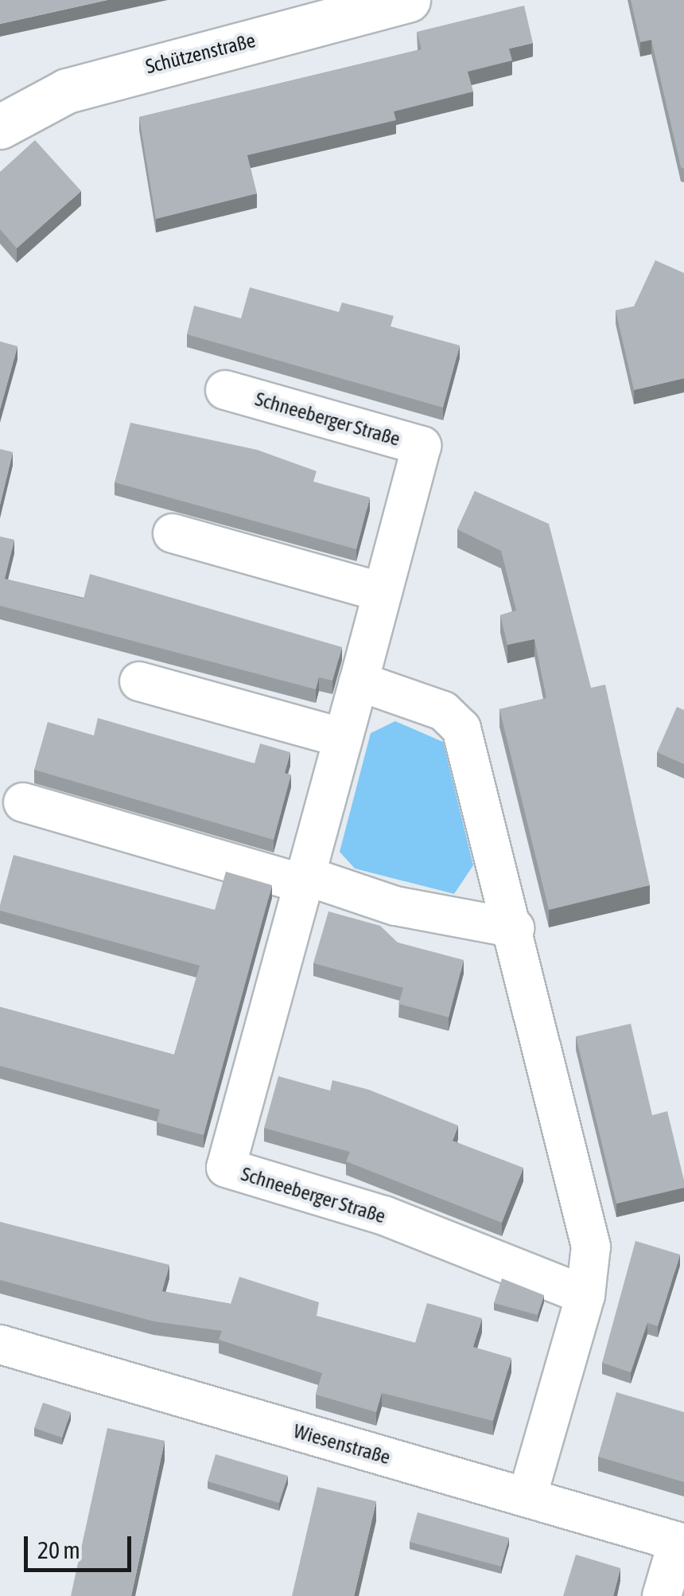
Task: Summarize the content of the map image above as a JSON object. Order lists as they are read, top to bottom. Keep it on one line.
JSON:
{"streets":{"main road":["Schützenstraße"],"street":["Schneeberger Straße","Wiesenstraße"]},"scale_bar":"20 m"}
